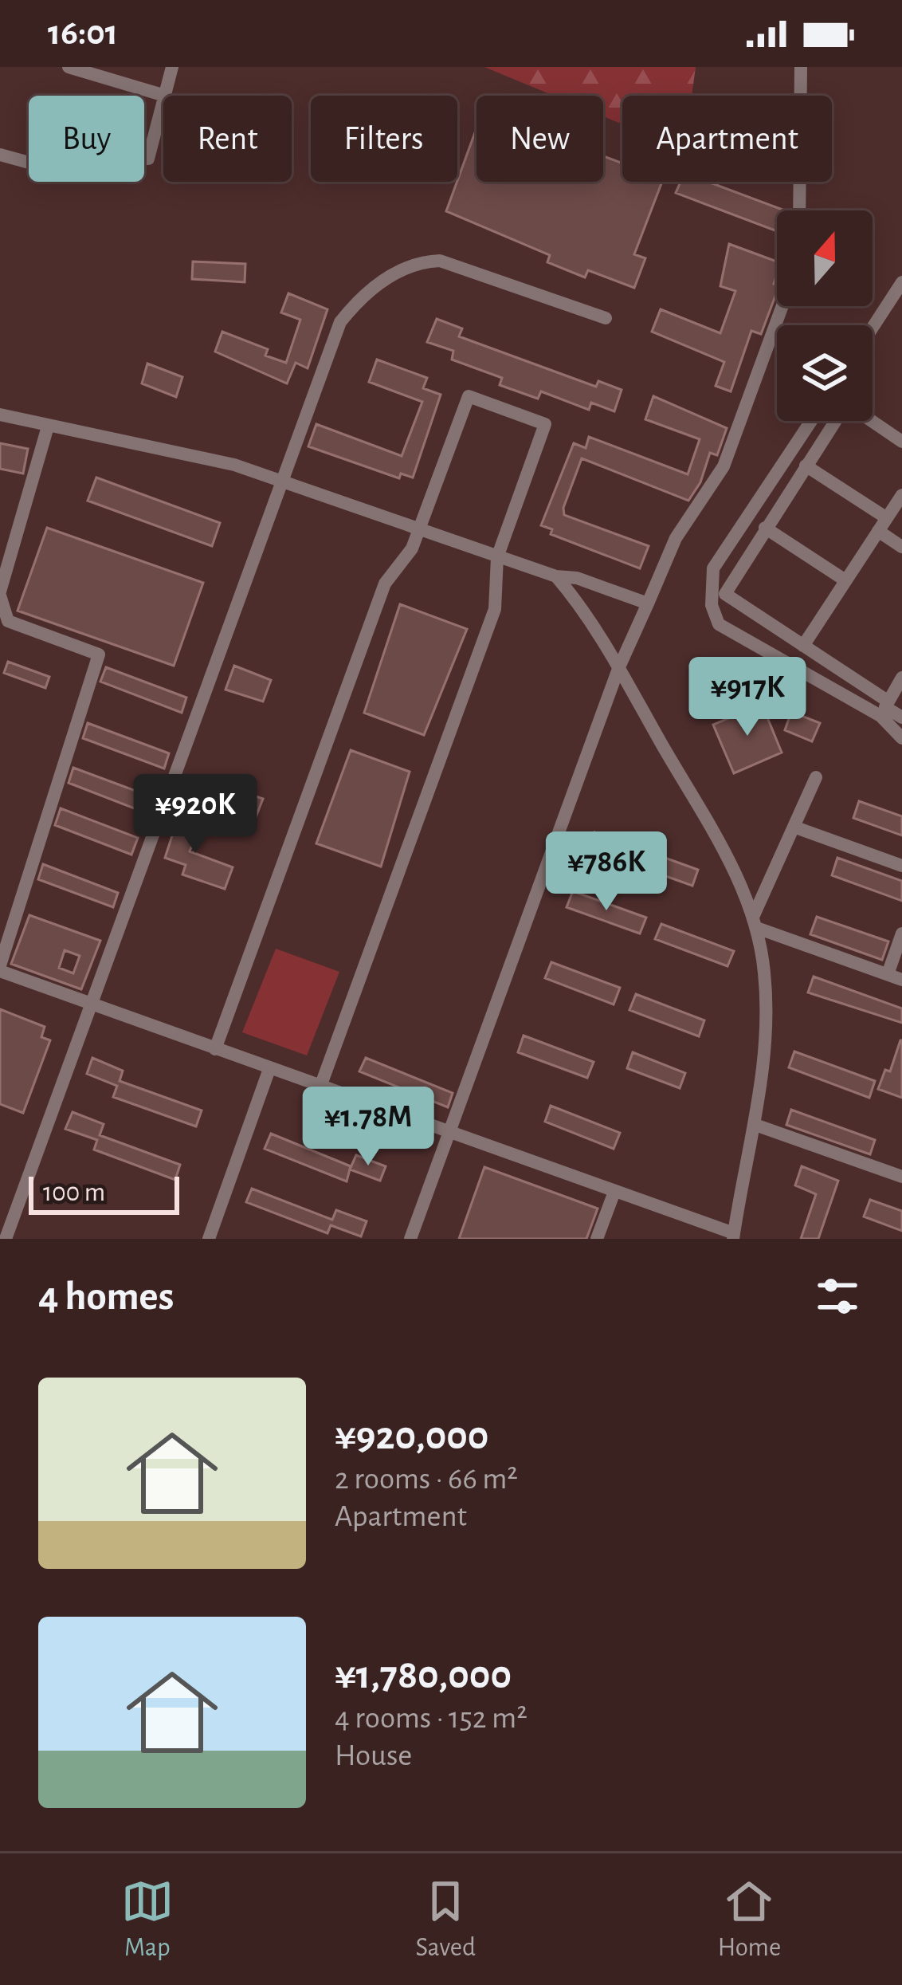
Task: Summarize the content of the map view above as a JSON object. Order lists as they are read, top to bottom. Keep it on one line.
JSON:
{"scale_bar":"100 m","north":"top","page":{"status":"16:01","chip":["Buy","Rent","Filters","New","Apartment"],"price":["¥917K","¥920K","¥786K","¥1.78M"],"scale":"100 m","heading":"4 homes","list":[{"name":"¥920,000","note":"2 rooms · 66 m² · Apartment"},{"name":"¥1,780,000","note":"4 rooms · 152 m² · House"}],"tabs":["Map","Saved","Home"]}}
